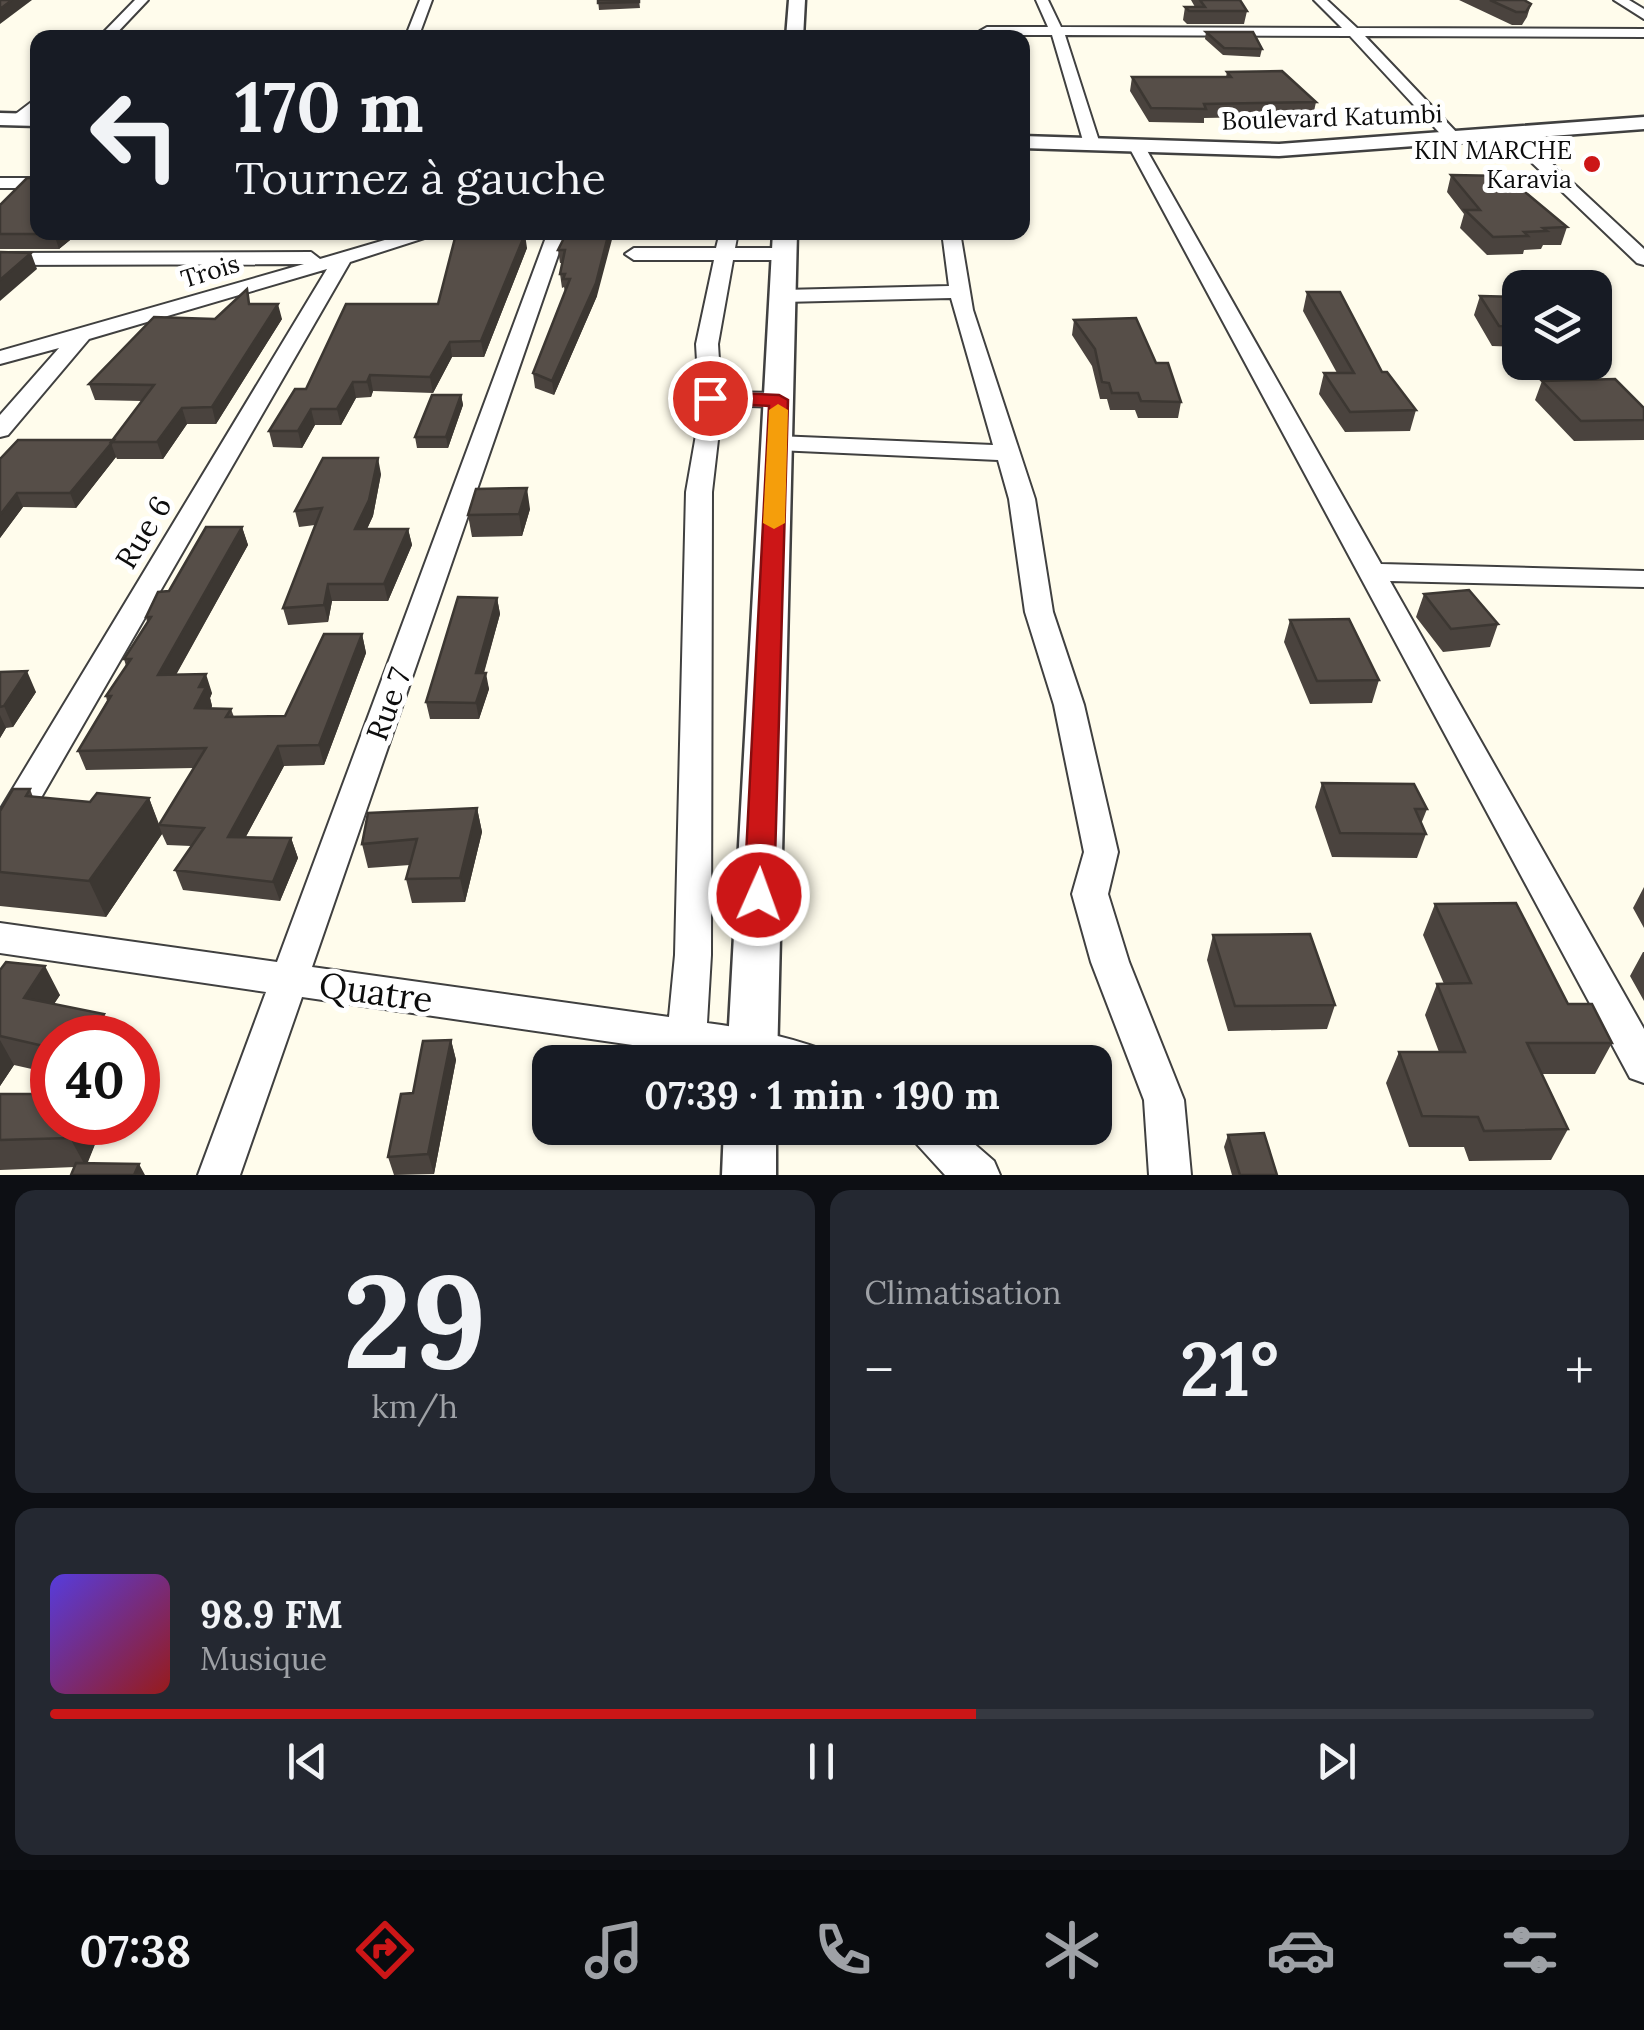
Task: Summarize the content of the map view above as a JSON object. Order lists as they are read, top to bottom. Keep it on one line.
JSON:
{"streets":{"street":["Boulevard Katumbi","Trois","Rue 6","Rue 7","Quatre"]},"crossings":[["Trois","Rue 6"],["Rue 7","Quatre"]],"places":["KIN MARCHE Karavia"],"page":{"turn":["170 m","Tournez à gauche"],"limit":"40","trip":"07:39 · 1 min · 190 m","tile":[["29","km/h"],"Climatisation"],"heat":["−","21°","+"],"song":["98.9 FM","Musique"],"tabs":"07:38"}}
